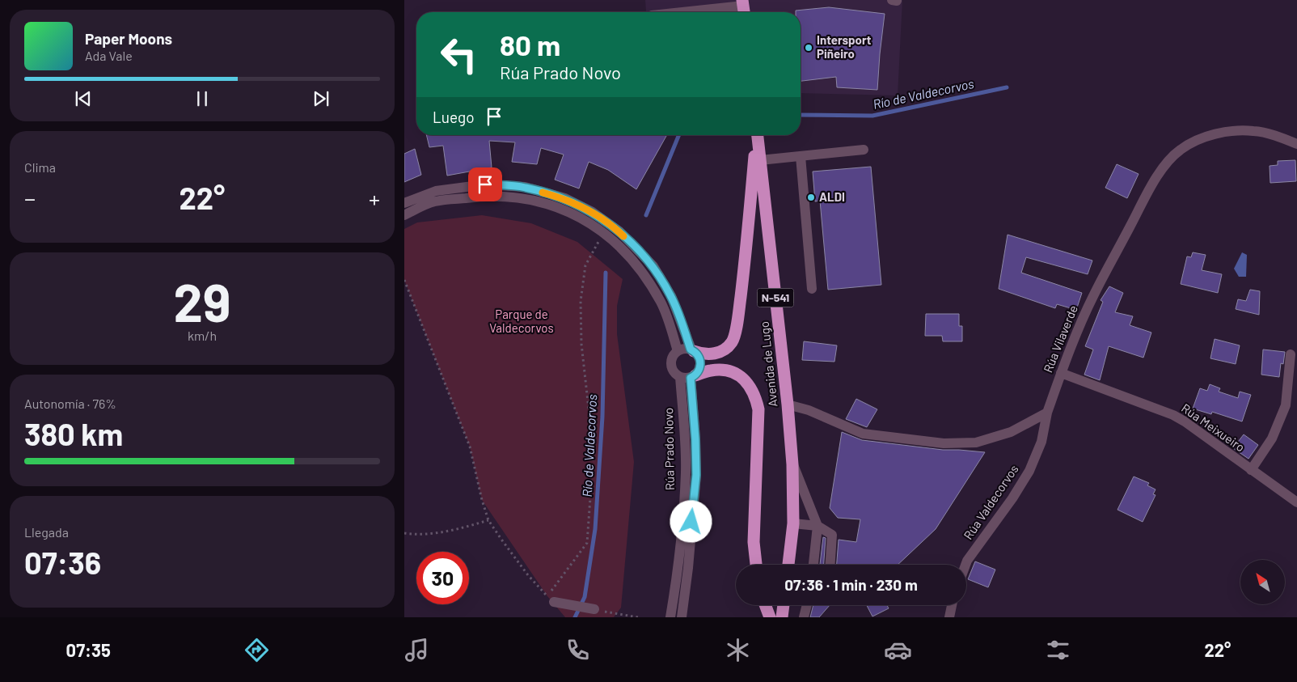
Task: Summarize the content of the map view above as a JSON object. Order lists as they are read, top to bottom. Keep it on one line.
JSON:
{"streets":{"highway":["N-541","Avenida de Lugo"],"street":["Rúa Vilaverde","Rúa Meixueiro","Rúa Prado Novo","Rúa Valdecorvos"]},"crossings":[["Rúa Vilaverde","Rúa Meixueiro"],["Rúa Vilaverde","Rúa Valdecorvos"]],"water":["Río de Valdecorvos"],"parks":["Parque de Valdecorvos"],"places":["Intersport Piñeiro","ALDI"],"north":"top left","page":{"turn":["80 m","Rúa Prado Novo"],"song":["Paper Moons","Ada Vale"],"then":"Luego","tile":["Clima",["29","km/h"],["Autonomía · 76%","380 km"],["Llegada","07:36"]],"heat":["−","22°","+"],"limit":"30","trip":"07:36 · 1 min · 230 m","tabs":["07:35","22°"]}}
